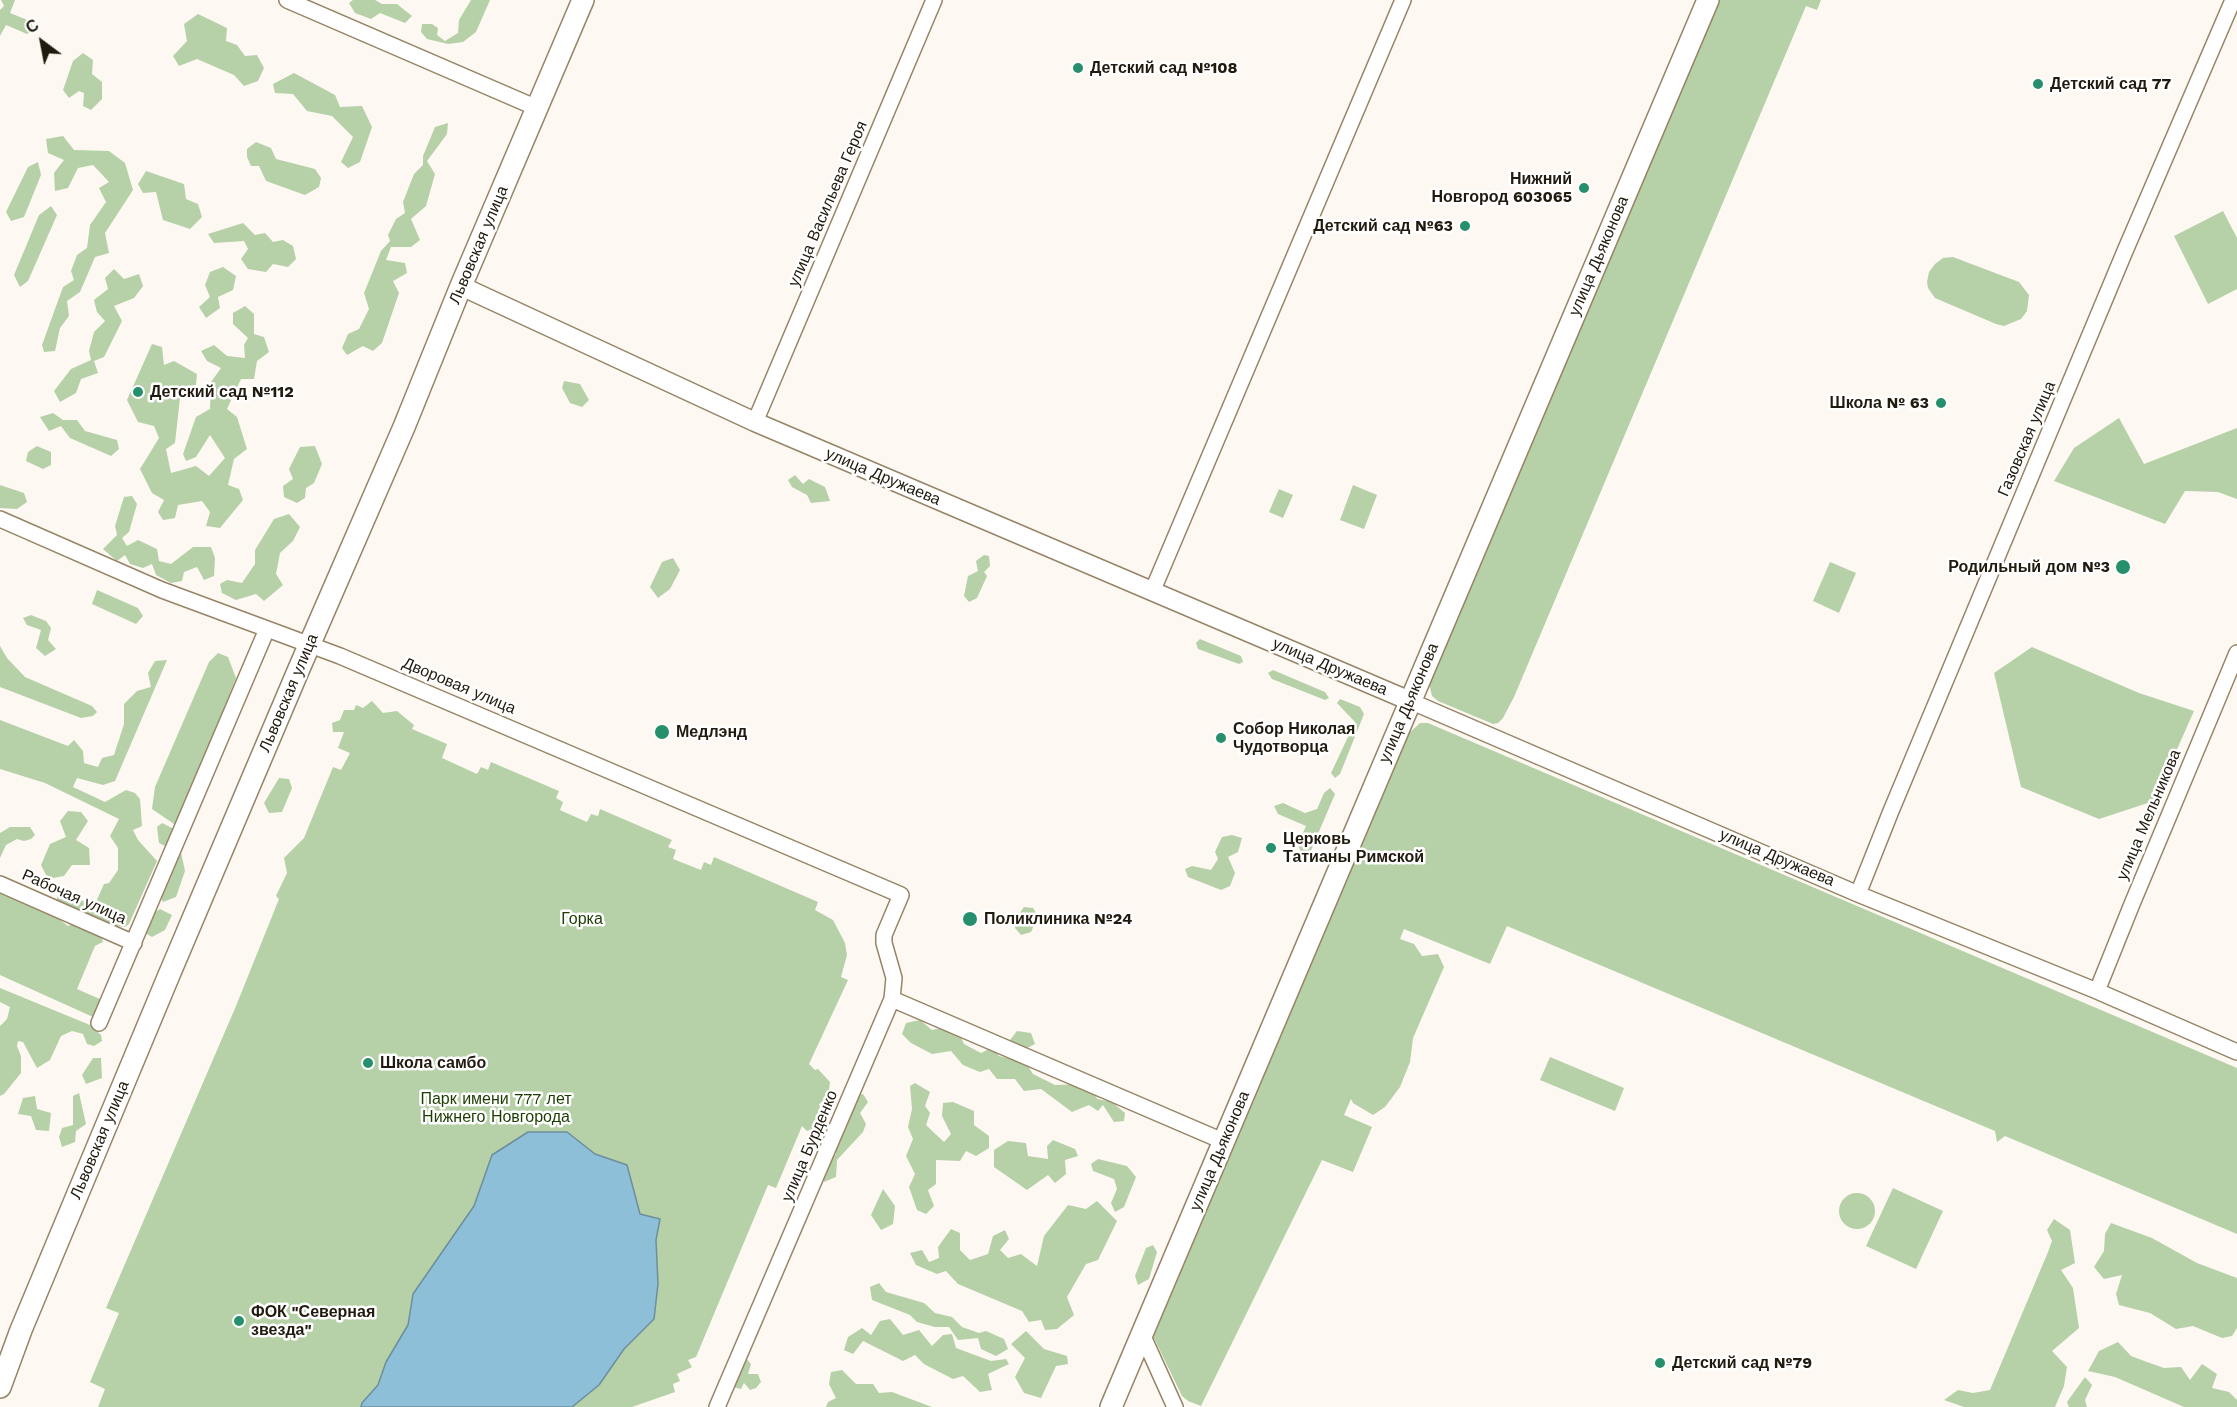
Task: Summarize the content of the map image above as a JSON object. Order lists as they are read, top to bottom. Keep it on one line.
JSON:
{"streets":{"main road":["Львовская улица","улица Дьяконова"],"street":["улица Васильева Героя","Газовская улица","улица Дружаева","Дворовая улица","улица Мельникова","Рабочая улица","улица Бурденко"]},"crossings":[["улица Васильева Героя","улица Дружаева"],["Львовская улица","улица Дружаева"],["Львовская улица","Дворовая улица"],["улица Дьяконова","улица Дружаева"],["Газовская улица","улица Дружаева"],["улица Дружаева","улица Мельникова"],["Дворовая улица","улица Бурденко"]],"parks":["Горка","Парк имени 777 лет Нижнего Новгорода"],"places":["Детский сад №108","Детский сад 77","Нижний Новгород 603065","Детский сад №63","Детский сад №112","Школа № 63","Родильный дом №3","Медлэнд","Собор Николая Чудотворца","Церковь Татианы Римской","Поликлиника №24","Школа самбо","ФОК \"Северная звезда\"","Детский сад №79"],"north":"top left"}
